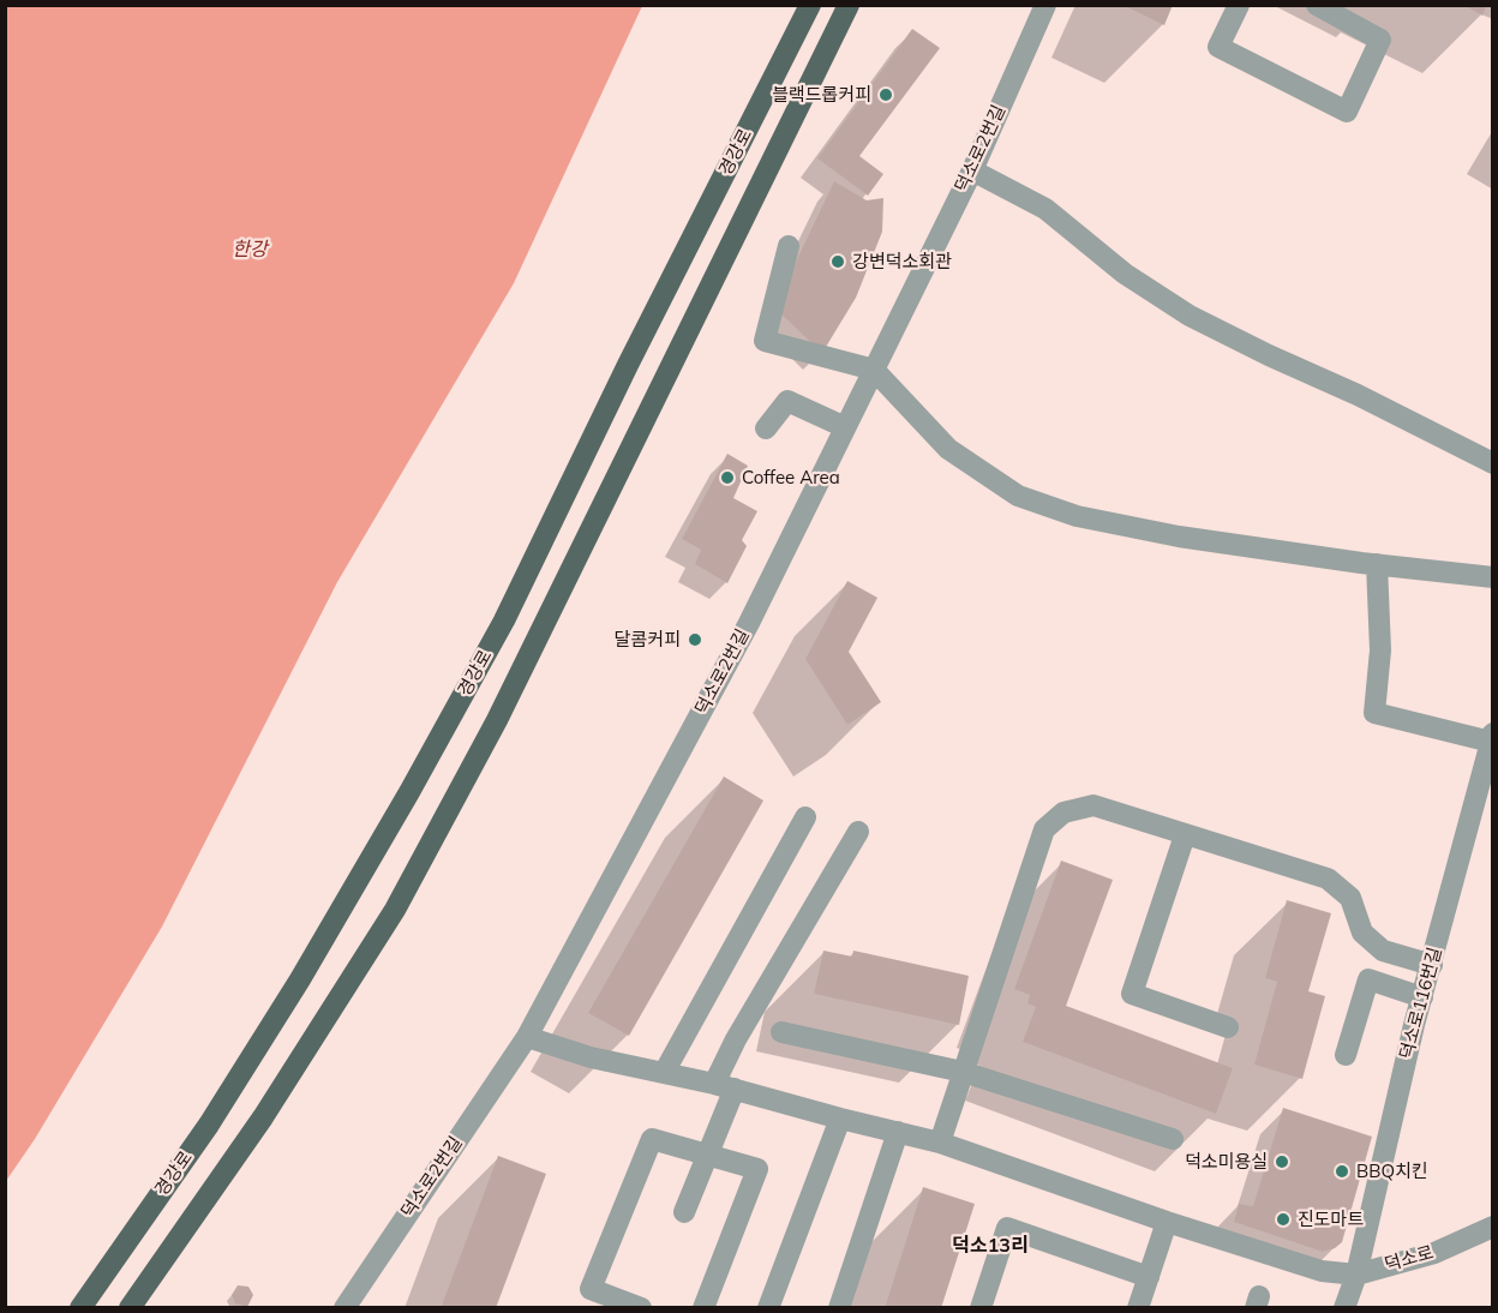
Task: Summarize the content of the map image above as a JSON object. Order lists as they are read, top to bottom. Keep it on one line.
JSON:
{"streets":{"main road":["경강로"],"street":["덕소로2번길","덕소로116번길","덕소로"]},"crossings":[["덕소로116번길","덕소로"]],"districts":["덕소13리"],"water":["한강"],"places":["블랙드롭커피","강변덕소회관","Coffee Area","달콤커피","덕소미용실","BBQ치킨","진도마트"]}
